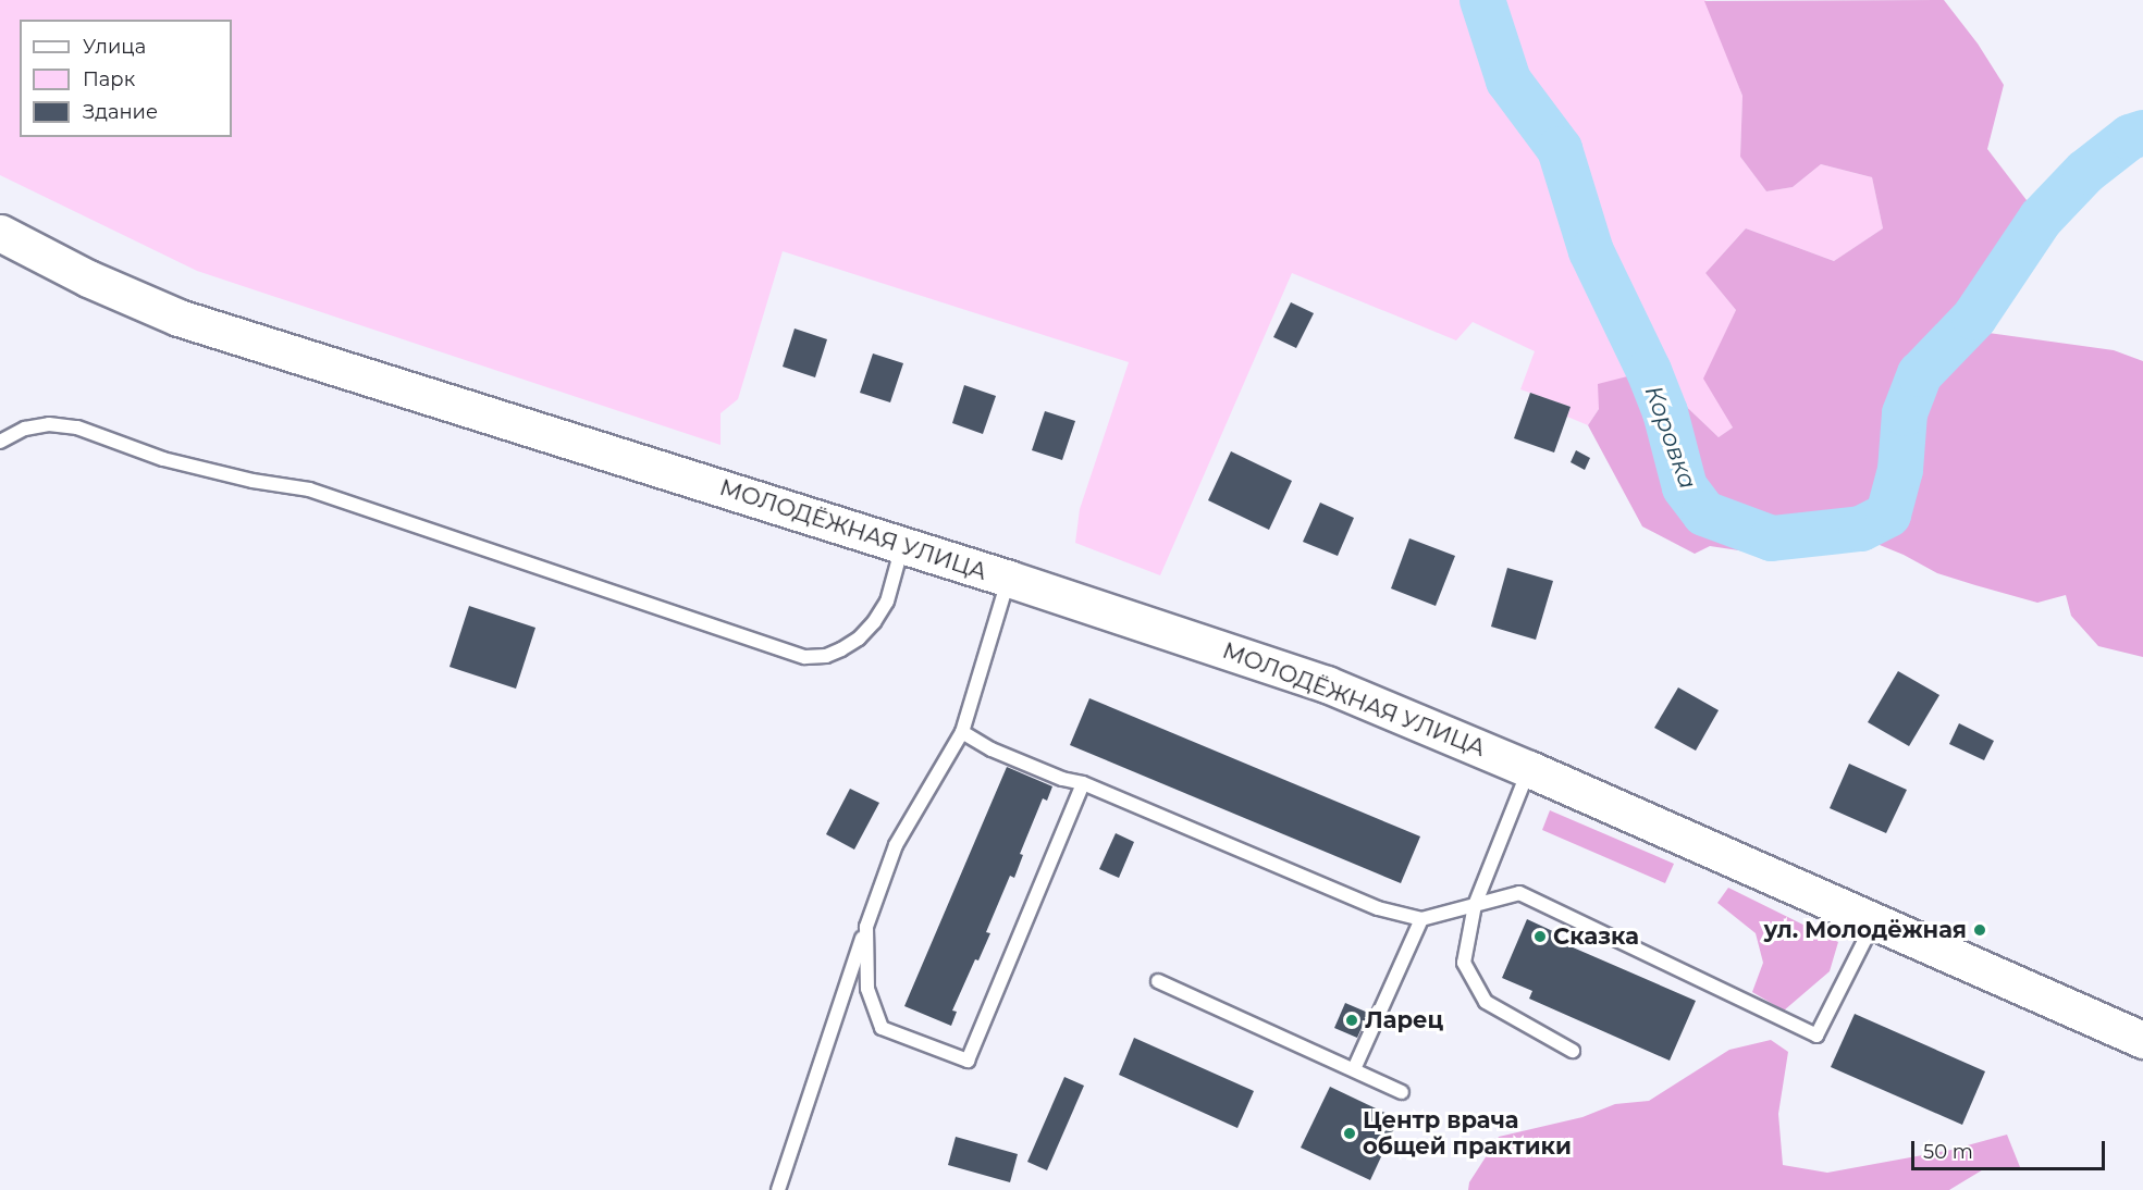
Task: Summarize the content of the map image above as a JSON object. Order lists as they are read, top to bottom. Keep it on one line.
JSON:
{"streets":{"main road":["МОЛОДЁЖНАЯ УЛИЦА"]},"water":["Коровка"],"places":["ул. Молодёжная","Сказка","Ларец","Центр врача общей практики"],"legend":["Улица","Парк","Здание"],"scale_bar":"50 m"}
